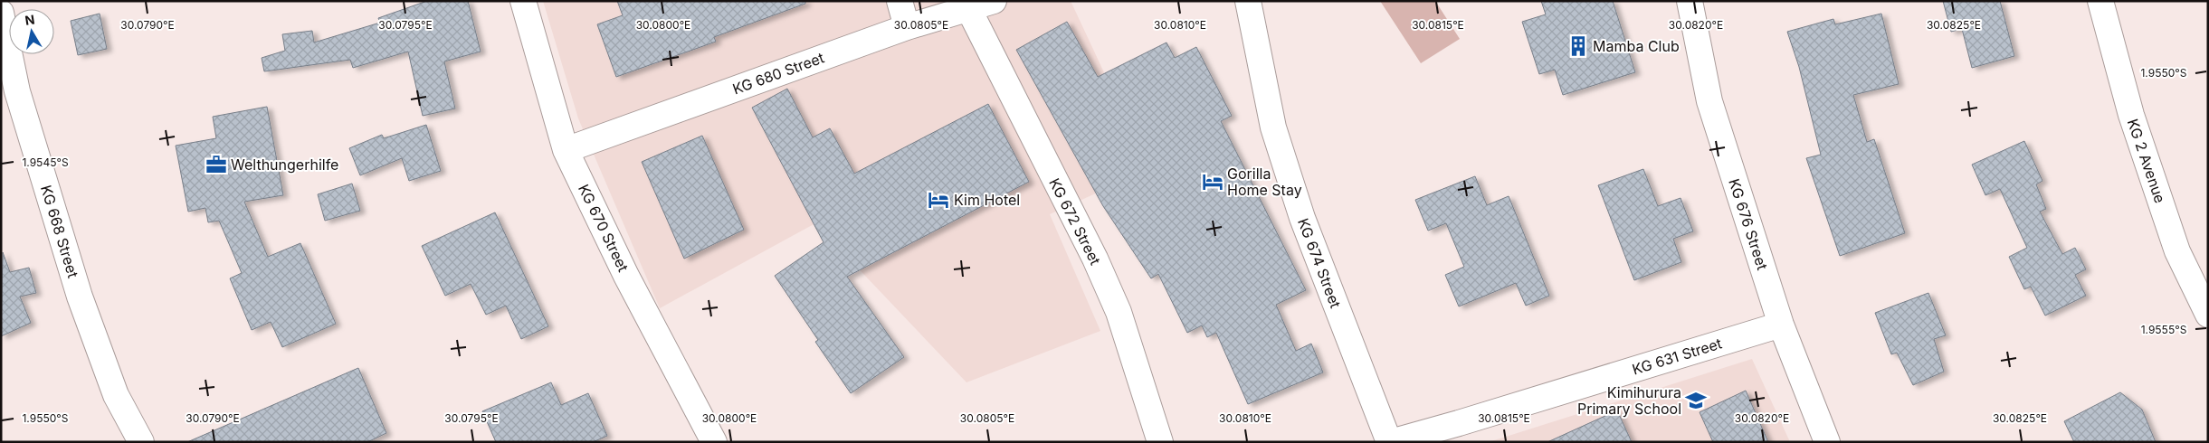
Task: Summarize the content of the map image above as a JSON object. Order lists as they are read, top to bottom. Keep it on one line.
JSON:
{"streets":{"street":["KG 680 Street","KG 2 Avenue","KG 672 Street","KG 676 Street","KG 670 Street","KG 668 Street","KG 674 Street","KG 631 Street"]},"crossings":[["KG 680 Street","KG 672 Street"],["KG 680 Street","KG 670 Street"],["KG 676 Street","KG 631 Street"],["KG 674 Street","KG 631 Street"]],"places":{"building":["Mamba Club"],"office":["Welthungerhilfe"],"hotel":["Gorilla Home Stay","Kim Hotel"],"school or university":["Kimihurura Primary School"]},"north":"top","coordinates":["30.0790°E","30.0795°E","30.0800°E","30.0805°E","30.0810°E","30.0815°E","30.0820°E","30.0825°E","1.9550°S","1.9545°S","1.9555°S"]}
